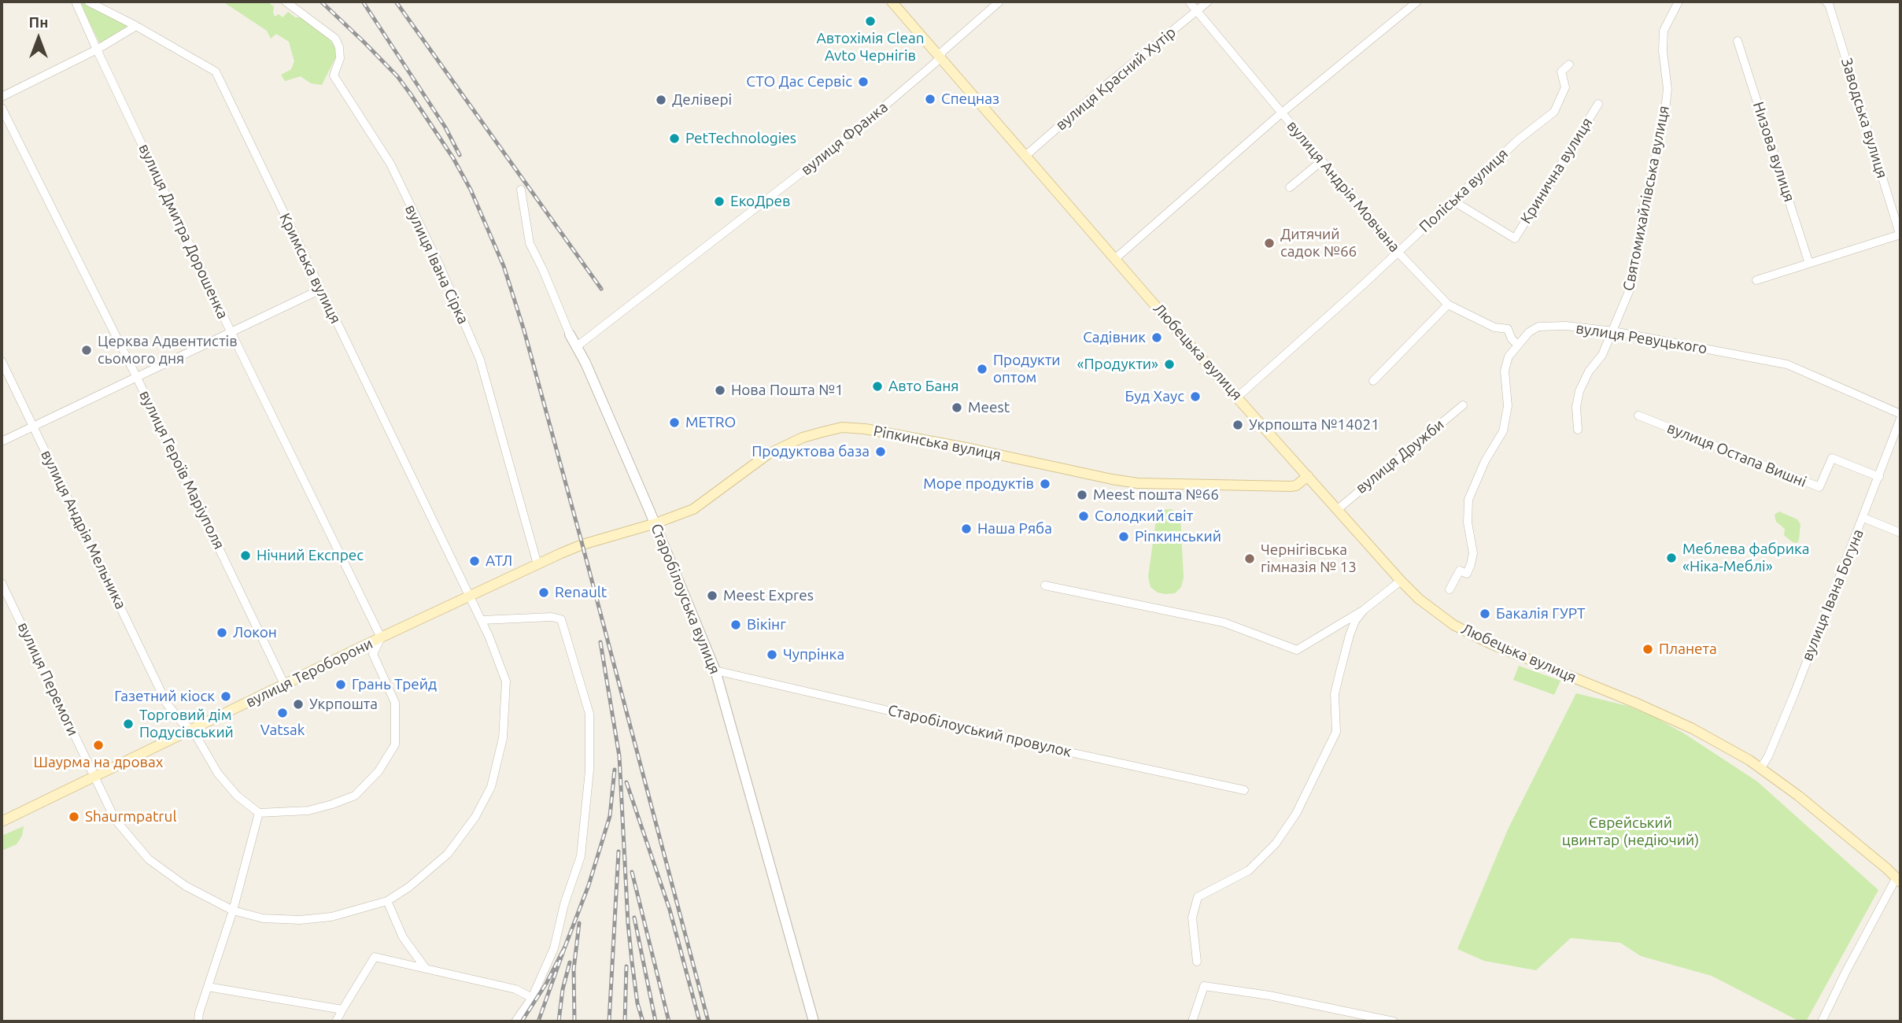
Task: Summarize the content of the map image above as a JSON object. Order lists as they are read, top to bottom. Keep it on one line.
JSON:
{"streets":{"main road":["Любецька вулиця","Ріпкинська вулиця","вулиця Тероборони"],"street":["вулиця Красний Хутір","Заводська вулиця","вулиця Франка","Низова вулиця","Кринична вулиця","вулиця Андрія Мовчана","Поліська вулиця","Святомихайлівська вулиця","вулиця Дмитра Дорошенка","вулиця Івана Сірка","Кримська вулиця","вулиця Ревуцького","вулиця Остапа Вишні","вулиця Дружби","вулиця Героїв Маріуполя","вулиця Андрія Мельника","вулиця Івана Богуна","Старобілоуська вулиця","вулиця Перемоги","Старобілоуський провулок"]},"crossings":[["вулиця Красний Хутір","вулиця Андрія Мовчана"],["вулиця Красний Хутір","Любецька вулиця"],["вулиця Франка","Любецька вулиця"],["вулиця Франка","Старобілоуська вулиця"],["Кринична вулиця","Поліська вулиця"],["вулиця Андрія Мовчана","Поліська вулиця"],["вулиця Андрія Мовчана","вулиця Ревуцького"],["Поліська вулиця","Любецька вулиця"],["Святомихайлівська вулиця","вулиця Ревуцького"],["вулиця Дмитра Дорошенка","вулиця Тероборони"],["вулиця Івана Сірка","вулиця Тероборони"],["Кримська вулиця","вулиця Тероборони"],["Кримська вулиця","вулиця Перемоги"],["Любецька вулиця","Ріпкинська вулиця"],["Любецька вулиця","вулиця Дружби"],["Любецька вулиця","вулиця Івана Богуна"],["Ріпкинська вулиця","Старобілоуська вулиця"],["Ріпкинська вулиця","вулиця Тероборони"],["вулиця Остапа Вишні","вулиця Івана Богуна"],["вулиця Героїв Маріуполя","вулиця Тероборони"],["вулиця Андрія Мельника","вулиця Тероборони"],["Старобілоуська вулиця","Старобілоуський провулок"],["вулиця Тероборони","вулиця Перемоги"]],"parks":["Єврейський цвинтар (недіючий)"],"places":["Автохімія Clean Avto Чернігів","СТО Дас Сервіс","Спецназ","Делівері","PetTechnologies","ЕкоДрев","Дитячий садок №66","Садівник","Церква Адвентистів сьомого дня","«Продукти»","Продукти оптом","Авто Баня","Нова Пошта №1","Буд Хаус","Meest","METRO","Укрпошта №14021","Продуктова база","Море продуктів","Meest пошта №66","Солодкий світ","Наша Ряба","Ріпкинський","Нічний Експрес","Меблева фабрика «Ніка-Меблі»","Чернігівська гімназія № 13","АТЛ","Renault","Meest Expres","Бакалія ГУРТ","Вікінг","Локон","Планета","Чупрінка","Грань Трейд","Газетний кіоск","Укрпошта","Vatsak","Торговий дім Подусівський","Шаурма на дровах","Shaurmpatrul"],"north":"top"}
